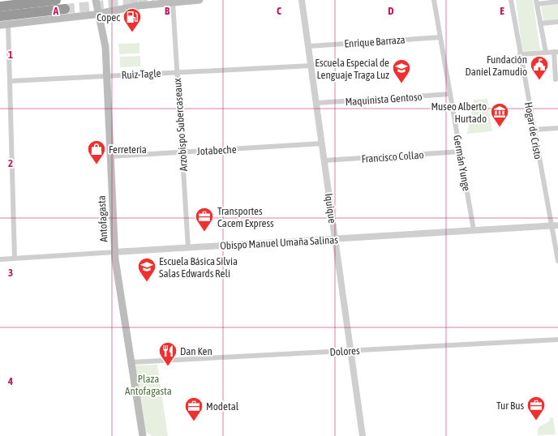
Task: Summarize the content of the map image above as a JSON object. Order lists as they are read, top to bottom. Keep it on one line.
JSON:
{"streets":{"main road":["Antofagasta"],"street":["Enrique Barraza","Ruiz-Tagle","Maquinista Gentoso","Arzobispo Subercaseaux","Hogar de Cristo","Jotabeche","Francisco Collao","Germán Yunge","Iquique","Obispo Manuel Umaña Salinas","Dolores"]},"crossings":[["Enrique Barraza","Germán Yunge"],["Enrique Barraza","Iquique"],["Ruiz-Tagle","Arzobispo Subercaseaux"],["Ruiz-Tagle","Iquique"],["Ruiz-Tagle","Antofagasta"],["Maquinista Gentoso","Germán Yunge"],["Maquinista Gentoso","Iquique"],["Arzobispo Subercaseaux","Jotabeche"],["Arzobispo Subercaseaux","Obispo Manuel Umaña Salinas"],["Hogar de Cristo","Obispo Manuel Umaña Salinas"],["Jotabeche","Iquique"],["Jotabeche","Antofagasta"],["Francisco Collao","Germán Yunge"],["Francisco Collao","Iquique"],["Germán Yunge","Obispo Manuel Umaña Salinas"],["Iquique","Obispo Manuel Umaña Salinas"],["Iquique","Dolores"],["Antofagasta","Obispo Manuel Umaña Salinas"],["Antofagasta","Dolores"]],"parks":["Plaza Antofagasta"],"places":{"fuel station":["Copec"],"public building":["Fundación Daniel Zamudio"],"school or university":["Escuela Especial de Lenguaje Traga Luz","Escuela Básica Silvia Salas Edwards Reli"],"museum":["Museo Alberto Hurtado"],"shop":["Ferretería"],"office":["Transportes Cacem Express","Tur Bus","Modetal"],"restaurant":["Dan Ken"]},"grid":{"columns":["A","B","C","D","E"],"rows":["1","2","3","4"]}}
